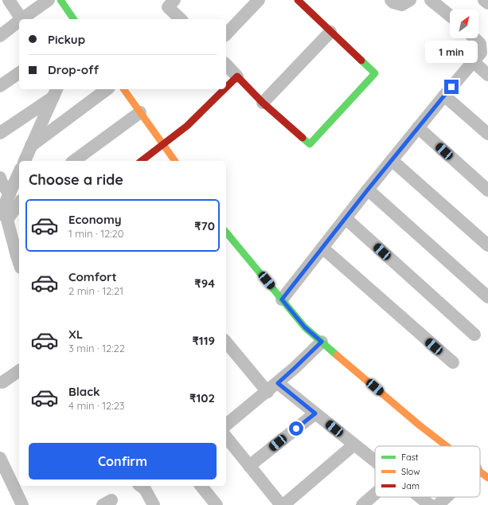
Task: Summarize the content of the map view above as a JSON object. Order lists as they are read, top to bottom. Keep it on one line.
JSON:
{"legend":["Fast","Slow","Jam"],"north":"top right","page":{"banner":["Pickup","Drop-off"],"bubble":"1 min","heading":"Choose a ride","list":[{"name":"Economy","note":"1 min · 12:20","value":"₹70"},{"name":"Comfort","note":"2 min · 12:21","value":"₹94"},{"name":"XL","note":"3 min · 12:22","value":"₹119"},{"name":"Black","note":"4 min · 12:23","value":"₹102"}],"buttons":"Confirm"}}
